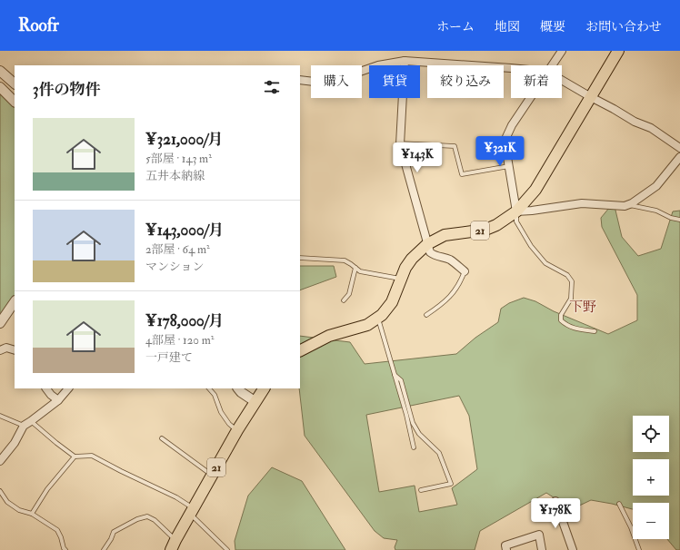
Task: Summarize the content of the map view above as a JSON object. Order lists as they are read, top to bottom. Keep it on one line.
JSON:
{"streets":{"main road":["21"]},"districts":["下野"],"page":{"header":"Roofr","nav":["ホーム","地図","概要","お問い合わせ"],"chip":["購入","賃貸","絞り込み","新着"],"heading":"3件の物件","list":[{"name":"¥321,000/月","note":"5部屋 · 143 m² · 五井本納線"},{"name":"¥143,000/月","note":"2部屋 · 64 m² · マンション"},{"name":"¥178,000/月","note":"4部屋 · 120 m² · 一戸建て"}],"price":["¥321K","¥143K","¥178K"],"map_buttons":["+","−"]}}
